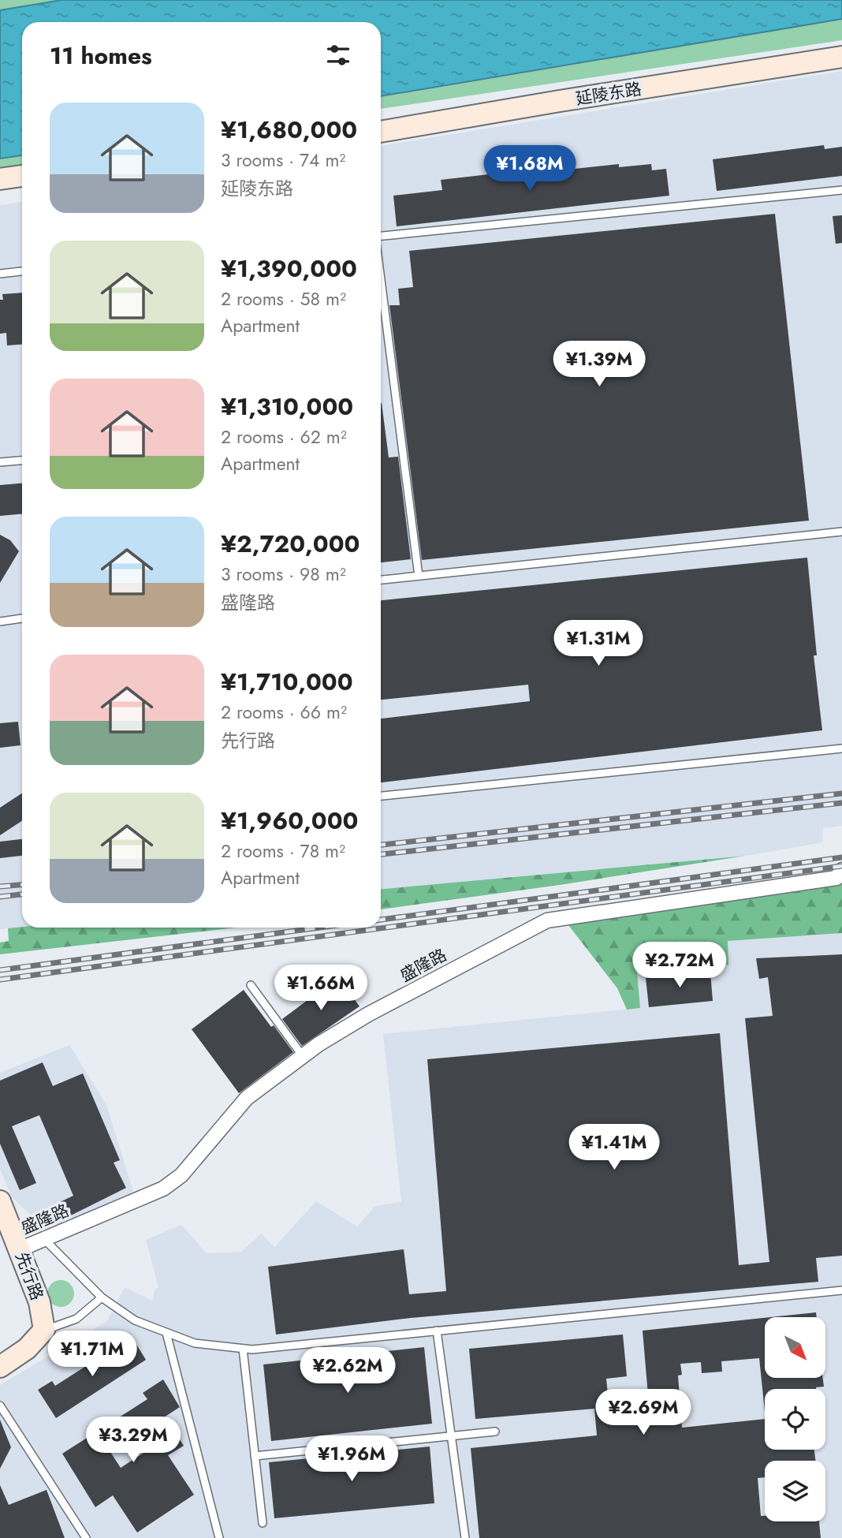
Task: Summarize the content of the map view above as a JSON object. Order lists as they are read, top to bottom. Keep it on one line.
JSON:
{"streets":{"main road":["延陵东路","先行路"],"street":["盛隆路"]},"crossings":[["盛隆路","先行路"]],"north":"bottom right","page":{"heading":"11 homes","list":[{"name":"¥1,680,000","note":"3 rooms · 74 m² · 延陵东路"},{"name":"¥1,390,000","note":"2 rooms · 58 m² · Apartment"},{"name":"¥1,310,000","note":"2 rooms · 62 m² · Apartment"},{"name":"¥2,720,000","note":"3 rooms · 98 m² · 盛隆路"},{"name":"¥1,710,000","note":"2 rooms · 66 m² · 先行路"},{"name":"¥1,960,000","note":"2 rooms · 78 m² · Apartment"}],"price":["¥1.68M","¥1.39M","¥1.31M","¥2.72M","¥1.66M","¥1.41M","¥1.71M","¥2.62M","¥2.69M","¥3.29M","¥1.96M"]}}
